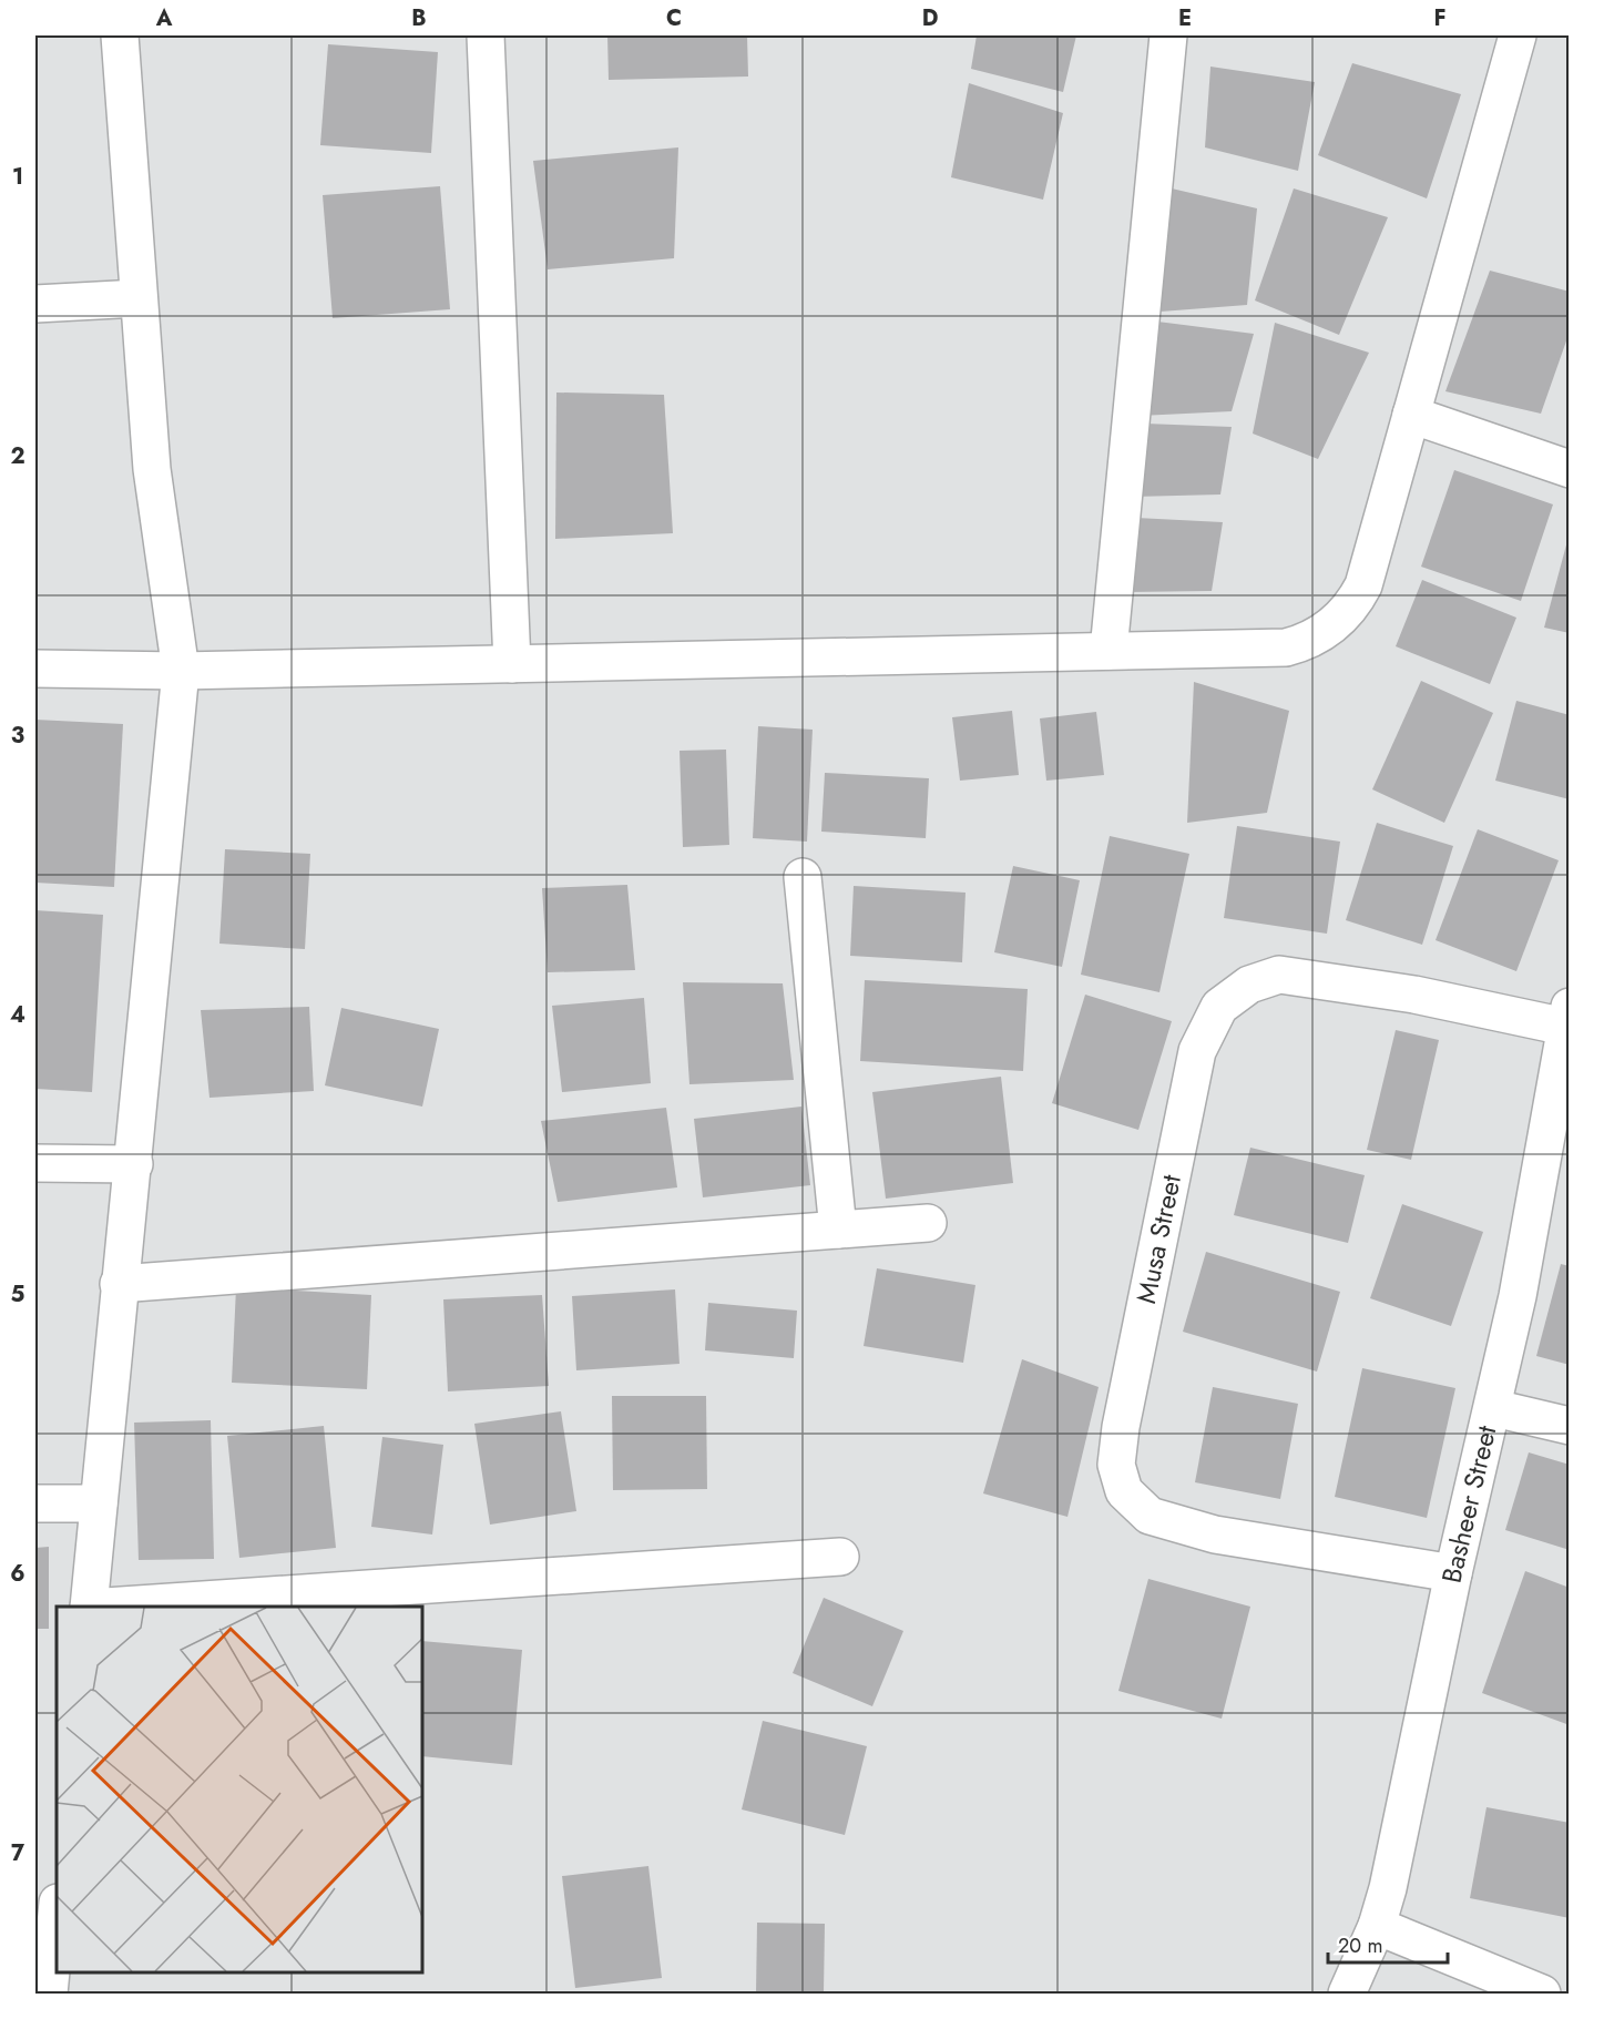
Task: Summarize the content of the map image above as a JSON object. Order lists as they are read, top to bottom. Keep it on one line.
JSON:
{"streets":{"street":["Musa Street","Basheer Street"]},"crossings":[["Musa Street","Basheer Street"]],"scale_bar":"20 m","grid":{"columns":["A","B","C","D","E","F"],"rows":["1","2","3","4","5","6","7"]}}
